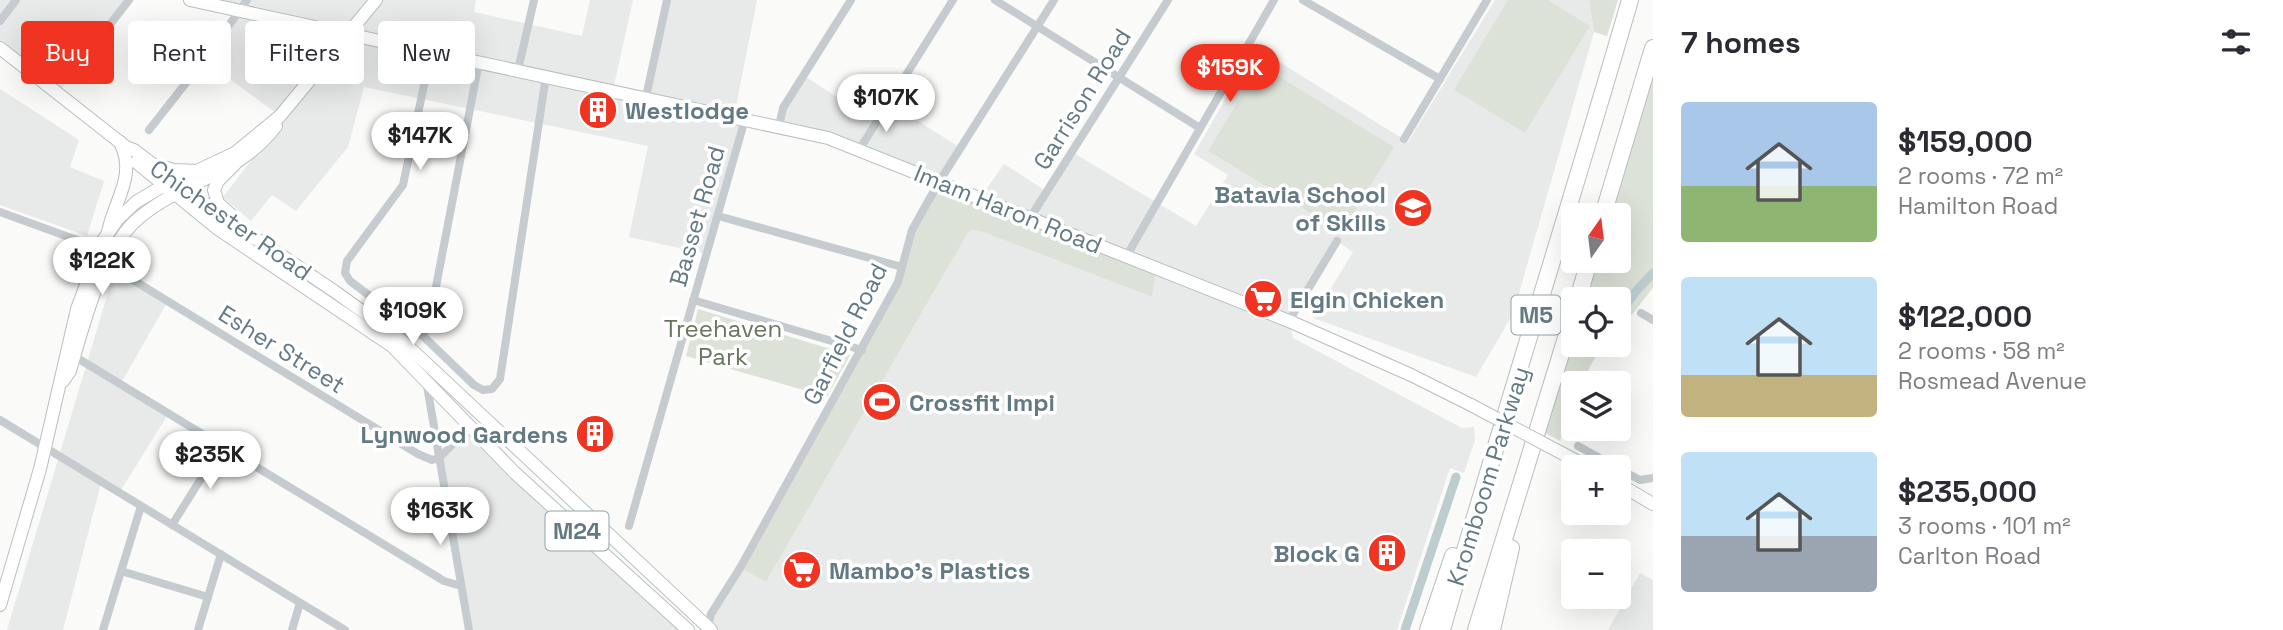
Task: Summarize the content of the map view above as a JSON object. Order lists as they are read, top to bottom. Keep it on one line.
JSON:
{"streets":{"highway":["M5","Kromboom Parkway"],"main road":["Imam Haron Road","Chichester Road","M24"],"street":["Garrison Road","Basset Road","Garfield Road","Esher Street"]},"crossings":[["Garrison Road","Imam Haron Road"],["Imam Haron Road","Basset Road"],["Imam Haron Road","Garfield Road"],["Chichester Road","Garfield Road"]],"parks":["Treehaven Park"],"places":{"building":["Westlodge","Lynwood Gardens","Block G"],"school or university":["Batavia School of Skills"],"supermarket":["Elgin Chicken","Mambo's Plastics"],"sports":["Crossfit Impi"]},"north":"top","page":{"heading":"7 homes","chip":["Buy","Rent","Filters","New"],"price":["$159K","$107K","$147K","$122K","$109K","$235K","$163K"],"list":[{"name":"$159,000","note":"2 rooms · 72 m² · Hamilton Road"},{"name":"$122,000","note":"2 rooms · 58 m² · Rosmead Avenue"},{"name":"$235,000","note":"3 rooms · 101 m² · Carlton Road"}],"map_buttons":["+","−"]}}
